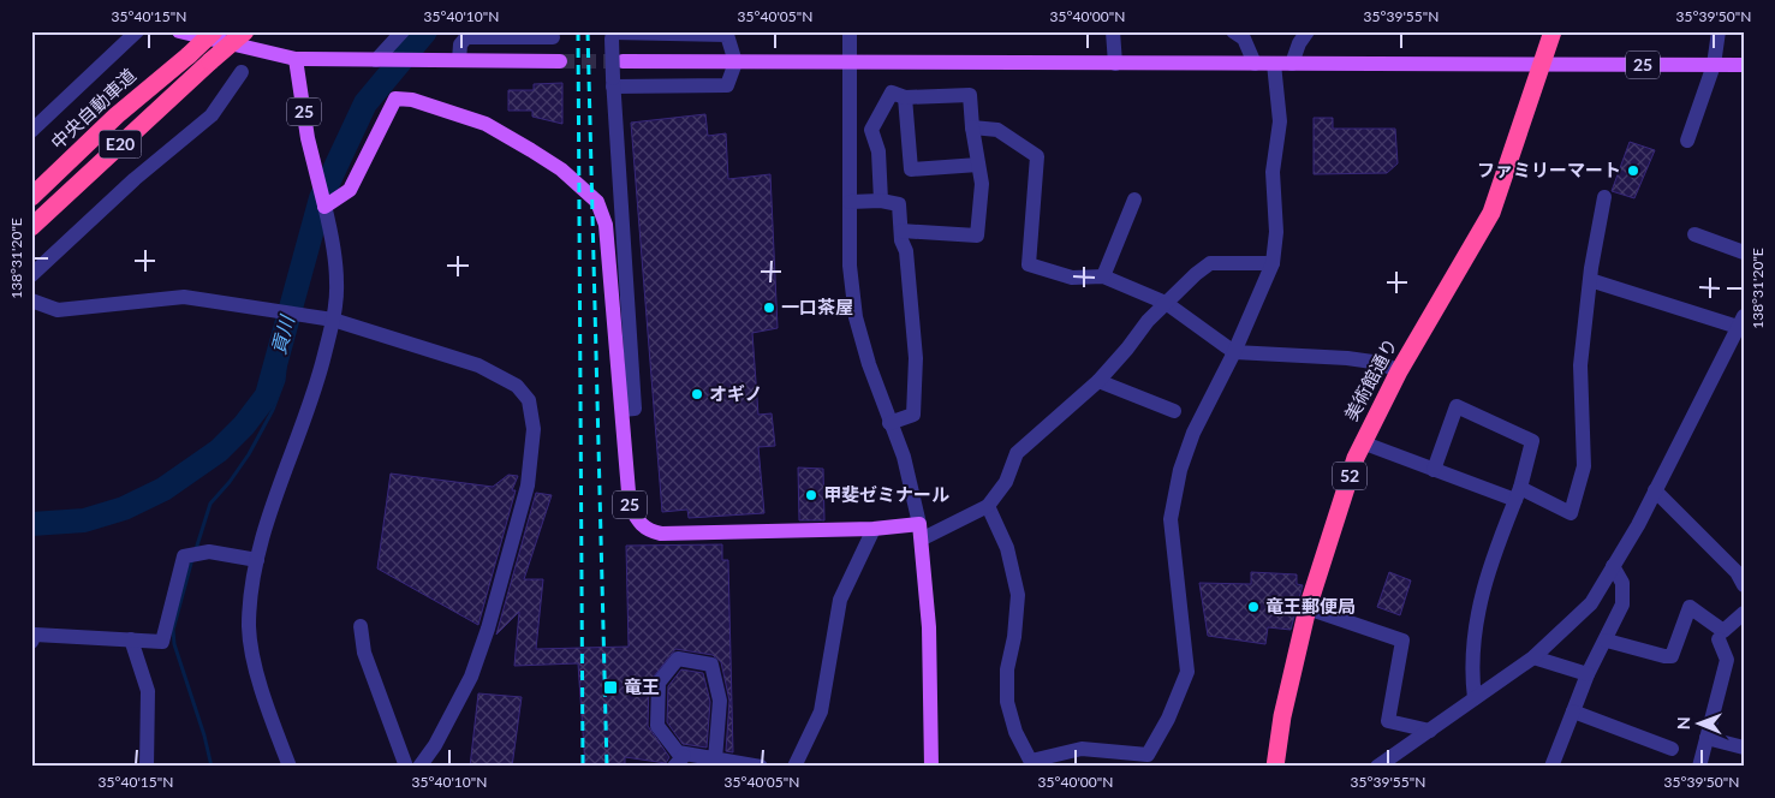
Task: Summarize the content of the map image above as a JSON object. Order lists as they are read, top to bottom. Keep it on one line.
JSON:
{"streets":{"highway":["中央自動車道","E20","美術館通り","52"],"main road":["25"]},"crossings":[["25","美術館通り"]],"water":["貢川"],"places":{"other":["ファミリーマート","一口茶屋","オギノ","甲斐ゼミナール","竜王郵便局"],"transit":["竜王"]},"north":"left","coordinates":["35°40'15\"N","35°40'10\"N","35°40'05\"N","35°40'00\"N","35°39'55\"N","35°39'50\"N","138°31'20\"E"]}
